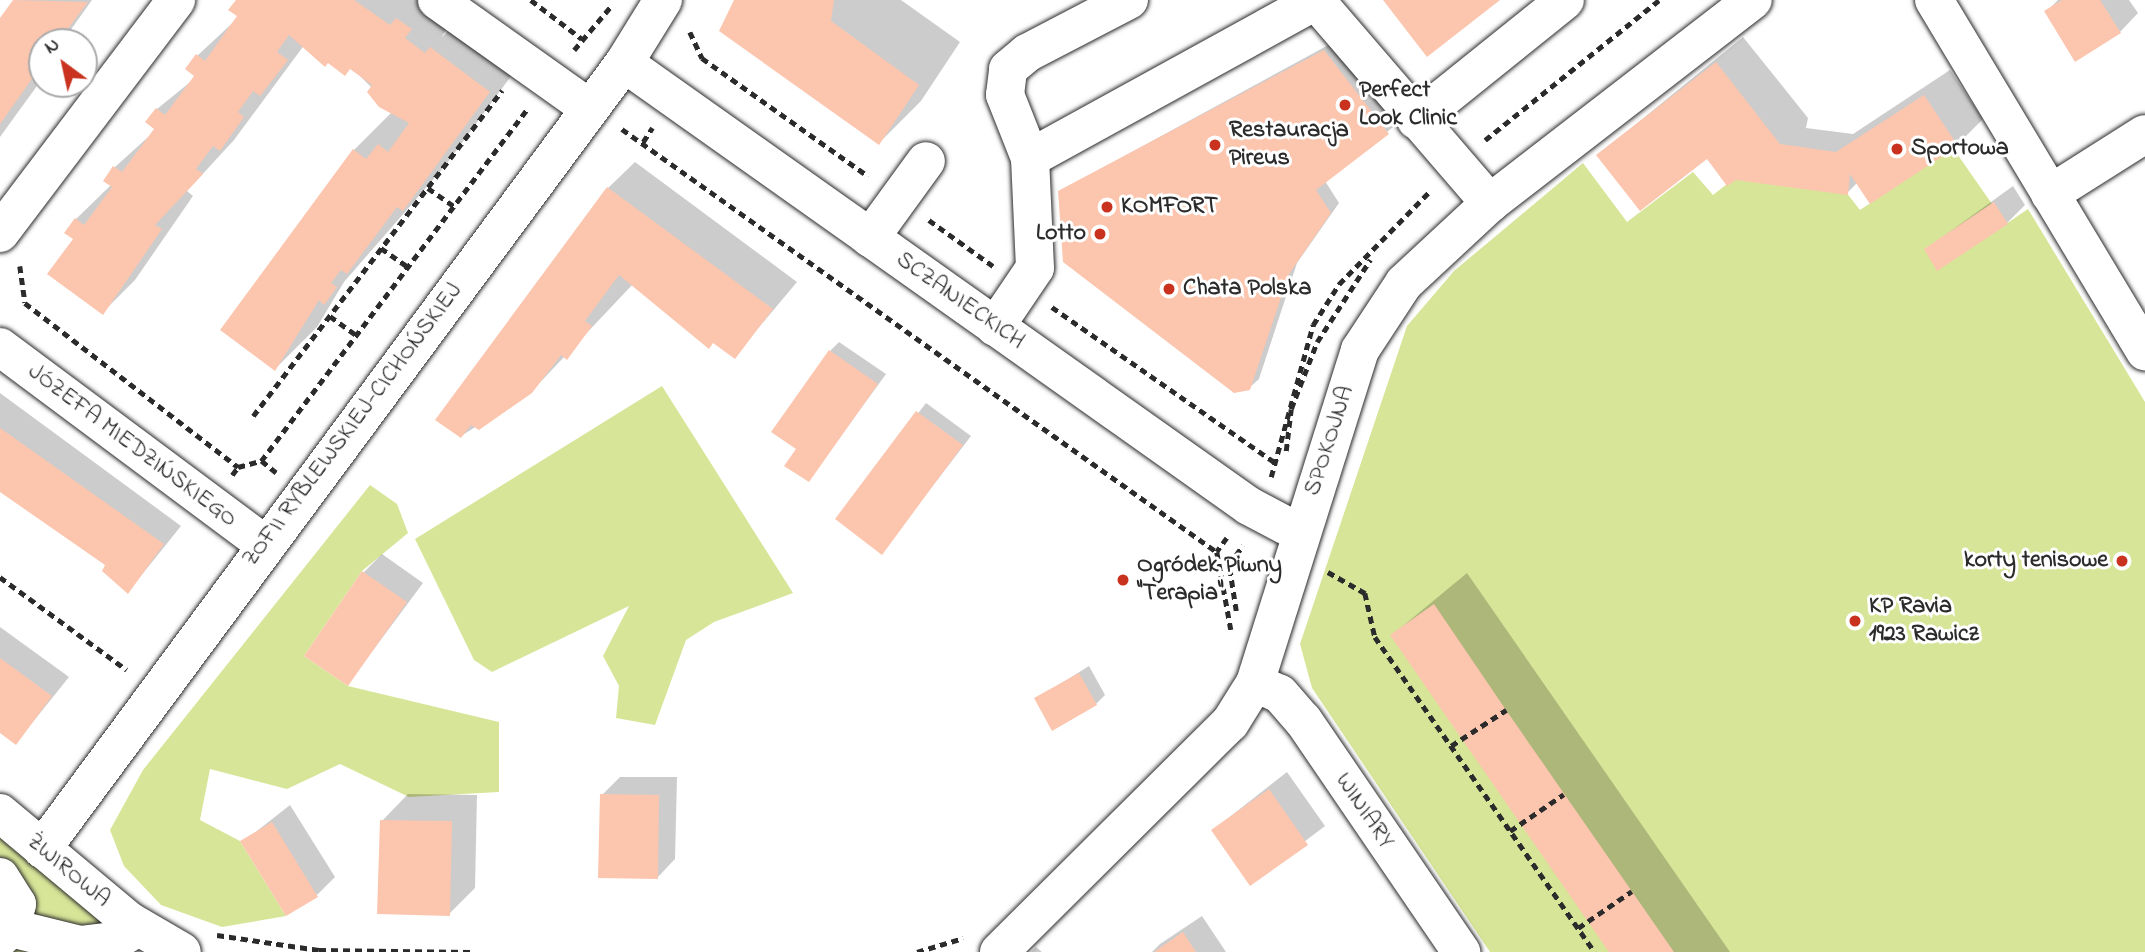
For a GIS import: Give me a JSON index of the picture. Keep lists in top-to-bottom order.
{
  "streets": {
    "street": [
      "SCZANIECKICH",
      "ZOFII RYBLEWSKIEJ-CICHOŃSKIEJ",
      "SPOKOJNA",
      "JÓZEFA MIEDZIŃSKIEGO",
      "WINIARY",
      "ŻWIROWA"
    ]
  },
  "crossings": [
    ["SCZANIECKICH", "ZOFII RYBLEWSKIEJ-CICHOŃSKIEJ"],
    ["SCZANIECKICH", "SPOKOJNA"],
    ["ZOFII RYBLEWSKIEJ-CICHOŃSKIEJ", "JÓZEFA MIEDZIŃSKIEGO"],
    ["ZOFII RYBLEWSKIEJ-CICHOŃSKIEJ", "ŻWIROWA"],
    ["SPOKOJNA", "WINIARY"]
  ],
  "places": [
    "Perfect Look Clinic",
    "Restauracja Pireus",
    "Sportowa",
    "KOMFORT",
    "Lotto",
    "Chata Polska",
    "korty tenisowe",
    "Ogródek Piwny \"Terapia\"",
    "KP Ravia 1923 Rawicz"
  ],
  "north": "top left"
}
